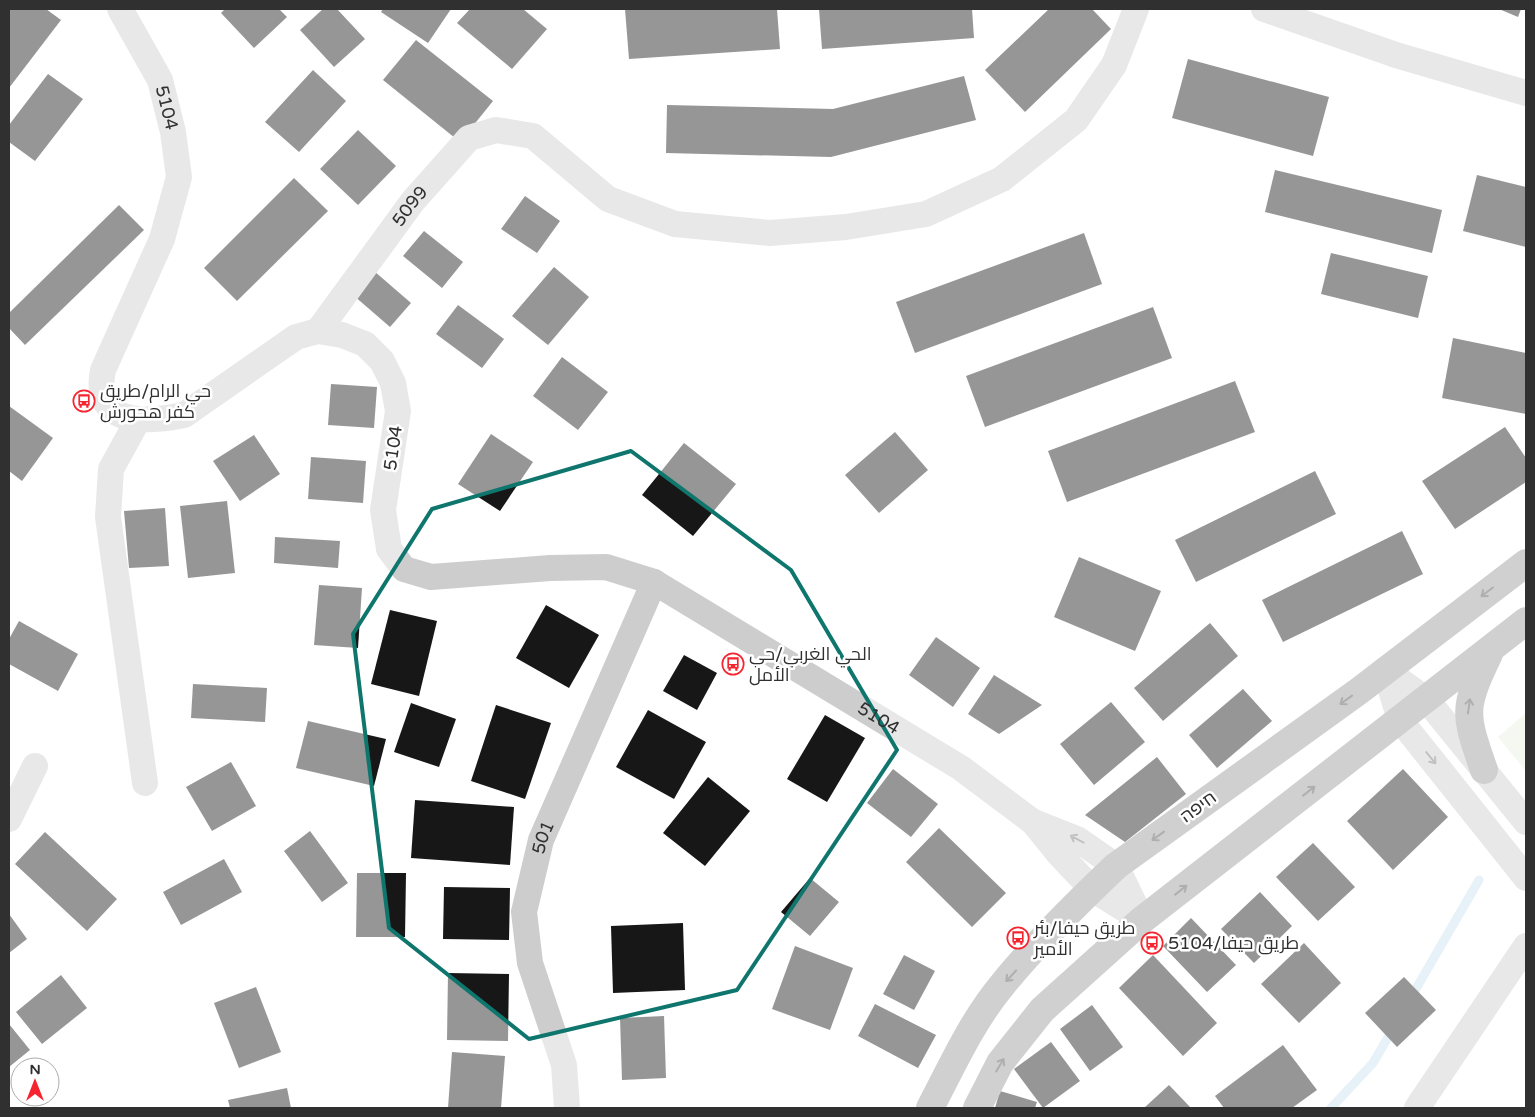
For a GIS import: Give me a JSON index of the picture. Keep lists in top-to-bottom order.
{
  "streets": {
    "highway": ["חיפה"],
    "street": ["5104", "5099", "501"]
  },
  "crossings": [
    ["5104", "5099"],
    ["5104", "חיפה"],
    ["5104", "501"]
  ],
  "places": {
    "bus stop": [
      "حي الرام/طريق كفر هحورش",
      "الحي الغربي/حي الأمل",
      "طريق حيفا/بئر الأمير",
      "طريق حيفا/5104"
    ]
  },
  "north": "top"
}
